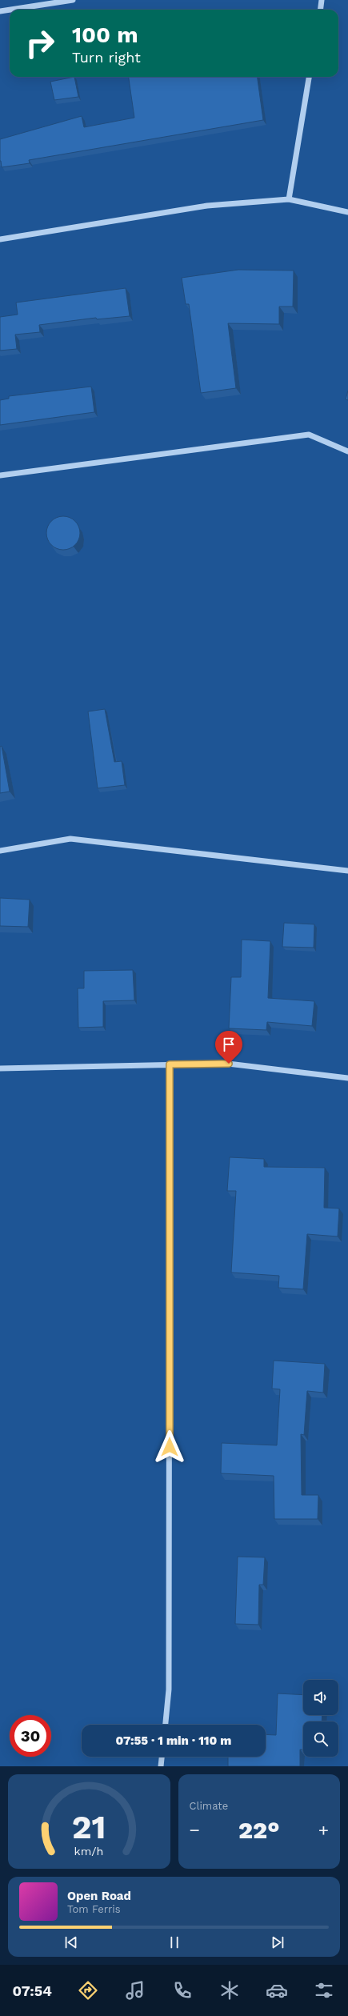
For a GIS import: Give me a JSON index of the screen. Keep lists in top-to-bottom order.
{
  "page": {
    "turn": ["100 m", "Turn right"],
    "limit": "30",
    "trip": "07:55 · 1 min · 110 m",
    "tile": "Climate",
    "heat": ["−", "22°", "+"],
    "song": ["Open Road", "Tom Ferris"],
    "tabs": "07:54",
    "gauge": ["21", "km/h"]
  }
}
